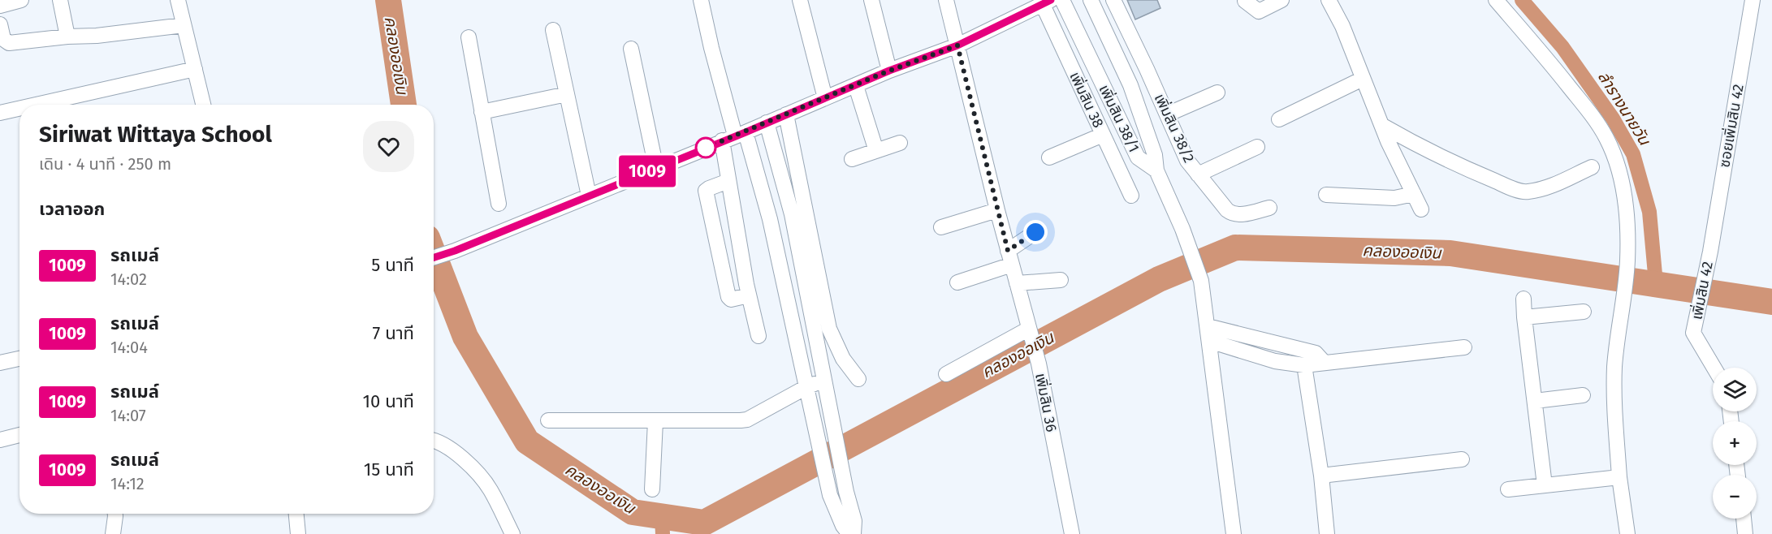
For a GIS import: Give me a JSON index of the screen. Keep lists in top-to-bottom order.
{
  "streets": {
    "street": [
      "เพิ่มสิน 38",
      "เพิ่มสิน 38/1",
      "ซอยเพิ่มสิน 42",
      "เพิ่มสิน 38/2",
      "เพิ่มสิน 42",
      "เพิ่มสิน 36"
    ]
  },
  "crossings": [
    ["ซอยเพิ่มสิน 42", "เพิ่มสิน 42"]
  ],
  "water": ["คลองออเงิน", "ลำรางนายวัน"],
  "lines": ["bus line 1009"],
  "page": {
    "on_map": "1009",
    "heading": [
      ["Siriwat Wittaya School", "เดิน · 4 นาที · 250 m"],
      "เวลาออก"
    ],
    "list": [
      {
        "mark": "1009",
        "name": "รถเมล์",
        "note": "14:02",
        "value": "5 นาที"
      },
      {
        "mark": "1009",
        "name": "รถเมล์",
        "note": "14:04",
        "value": "7 นาที"
      },
      {
        "mark": "1009",
        "name": "รถเมล์",
        "note": "14:07",
        "value": "10 นาที"
      },
      {
        "mark": "1009",
        "name": "รถเมล์",
        "note": "14:12",
        "value": "15 นาที"
      }
    ],
    "map_buttons": ["+", "−"]
  }
}
